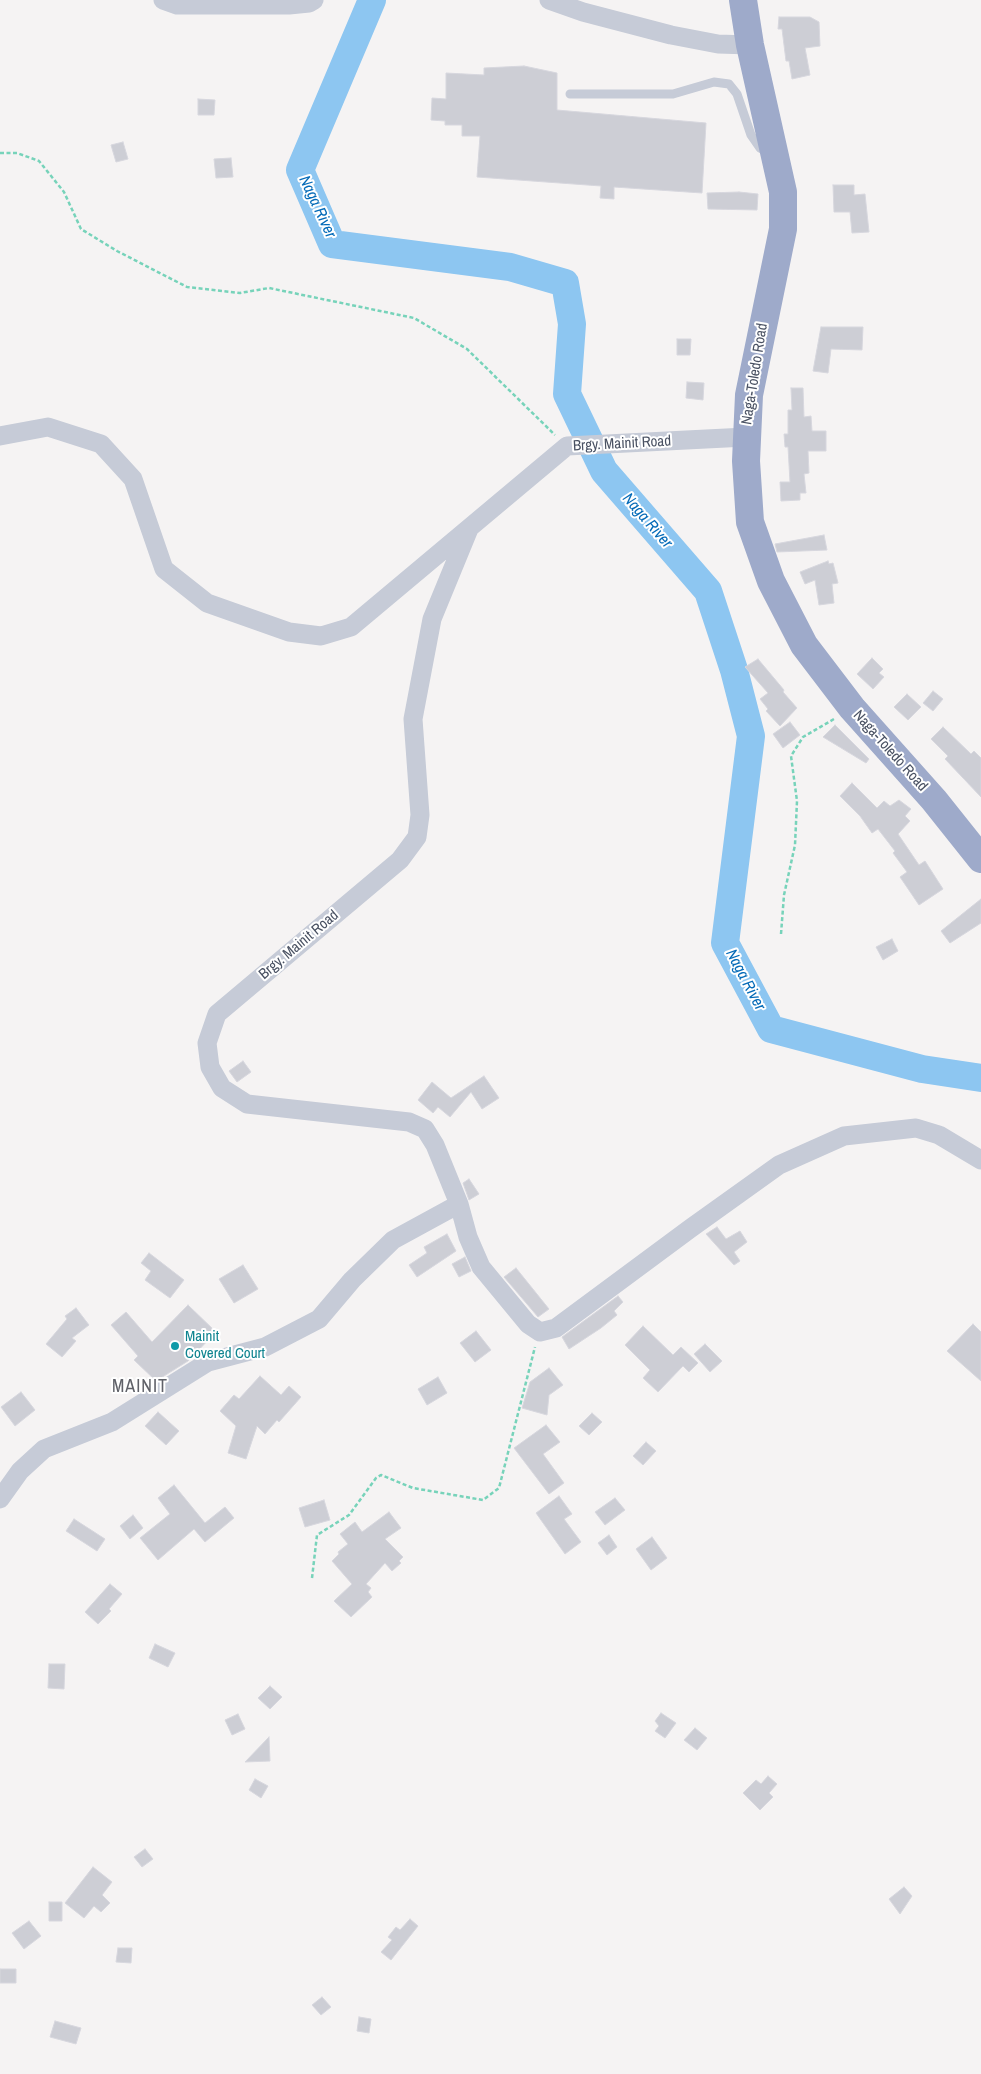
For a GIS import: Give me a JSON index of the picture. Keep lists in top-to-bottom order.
{
  "streets": {
    "highway": ["Naga-Toledo Road"],
    "street": ["Brgy. Mainit Road"]
  },
  "crossings": [
    ["Naga-Toledo Road", "Brgy. Mainit Road"]
  ],
  "districts": ["MAINIT"],
  "water": ["Naga River"],
  "places": ["Mainit Covered Court"]
}
